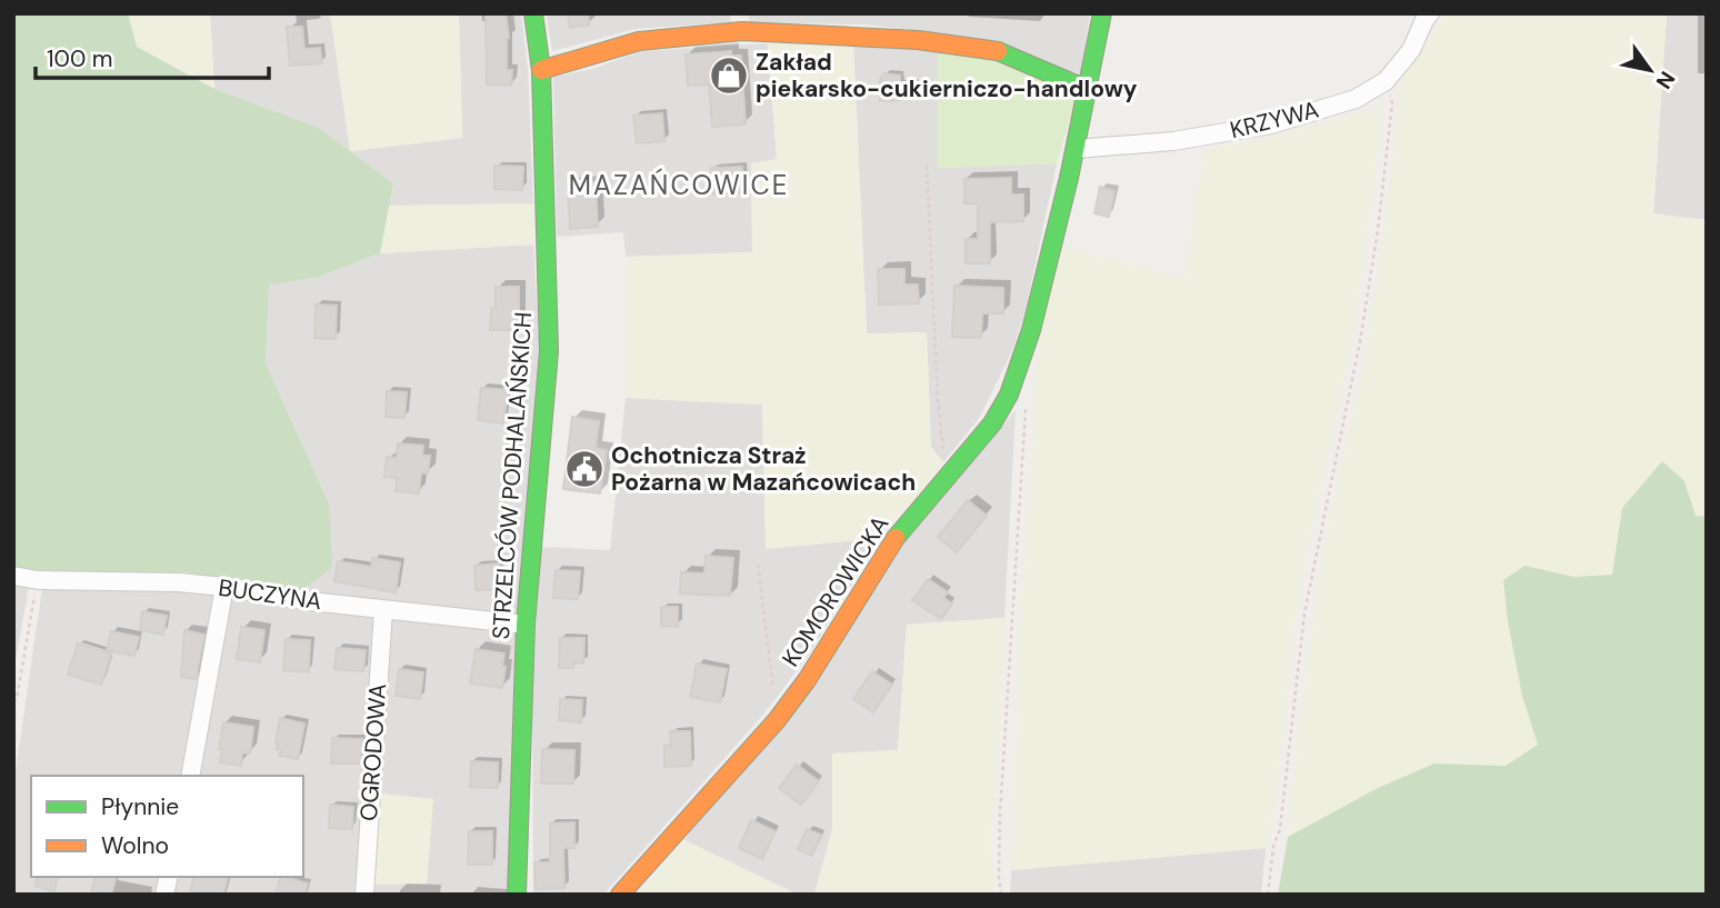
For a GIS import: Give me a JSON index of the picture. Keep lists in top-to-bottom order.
{
  "streets": {
    "street": [
      "KRZYWA",
      "STRZELCÓW PODHALAŃSKICH",
      "KOMOROWICKA",
      "BUCZYNA",
      "OGRODOWA"
    ]
  },
  "crossings": [
    ["KRZYWA", "KOMOROWICKA"],
    ["STRZELCÓW PODHALAŃSKICH", "BUCZYNA"],
    ["BUCZYNA", "OGRODOWA"]
  ],
  "districts": ["MAZAŃCOWICE"],
  "places": {
    "shop": ["Zakład piekarsko-cukierniczo-handlowy"],
    "public building": ["Ochotnicza Straż Pożarna w Mazańcowicach"]
  },
  "legend": ["Płynnie", "Wolno"],
  "scale_bar": "100 m",
  "north": "bottom right"
}
